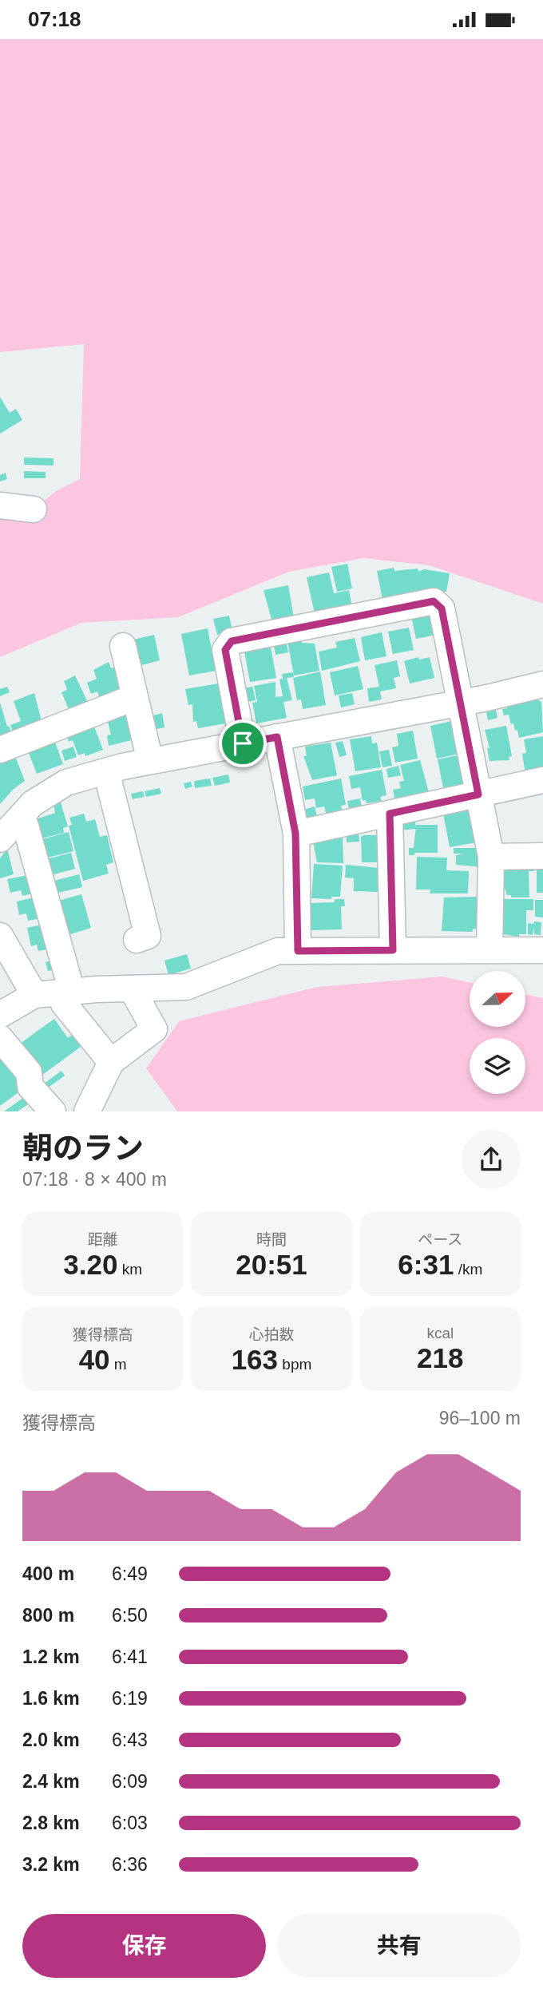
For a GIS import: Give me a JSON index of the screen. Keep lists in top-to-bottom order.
{
  "north": "right",
  "page": {
    "status": "07:18",
    "heading": ["朝のラン", "07:18 · 8 × 400 m"],
    "stats": [
      ["距離", "3.20 km"],
      ["時間", "20:51"],
      ["ペース", "6:31 /km"],
      ["獲得標高", "40 m"],
      ["心拍数", "163 bpm"],
      ["kcal", "218"]
    ],
    "chart": ["獲得標高", "96–100 m"],
    "list": [
      {
        "name": "400 m",
        "note": "6:49"
      },
      {
        "name": "800 m",
        "note": "6:50"
      },
      {
        "name": "1.2 km",
        "note": "6:41"
      },
      {
        "name": "1.6 km",
        "note": "6:19"
      },
      {
        "name": "2.0 km",
        "note": "6:43"
      },
      {
        "name": "2.4 km",
        "note": "6:09"
      },
      {
        "name": "2.8 km",
        "note": "6:03"
      },
      {
        "name": "3.2 km",
        "note": "6:36"
      }
    ],
    "buttons": ["保存", "共有"]
  }
}
